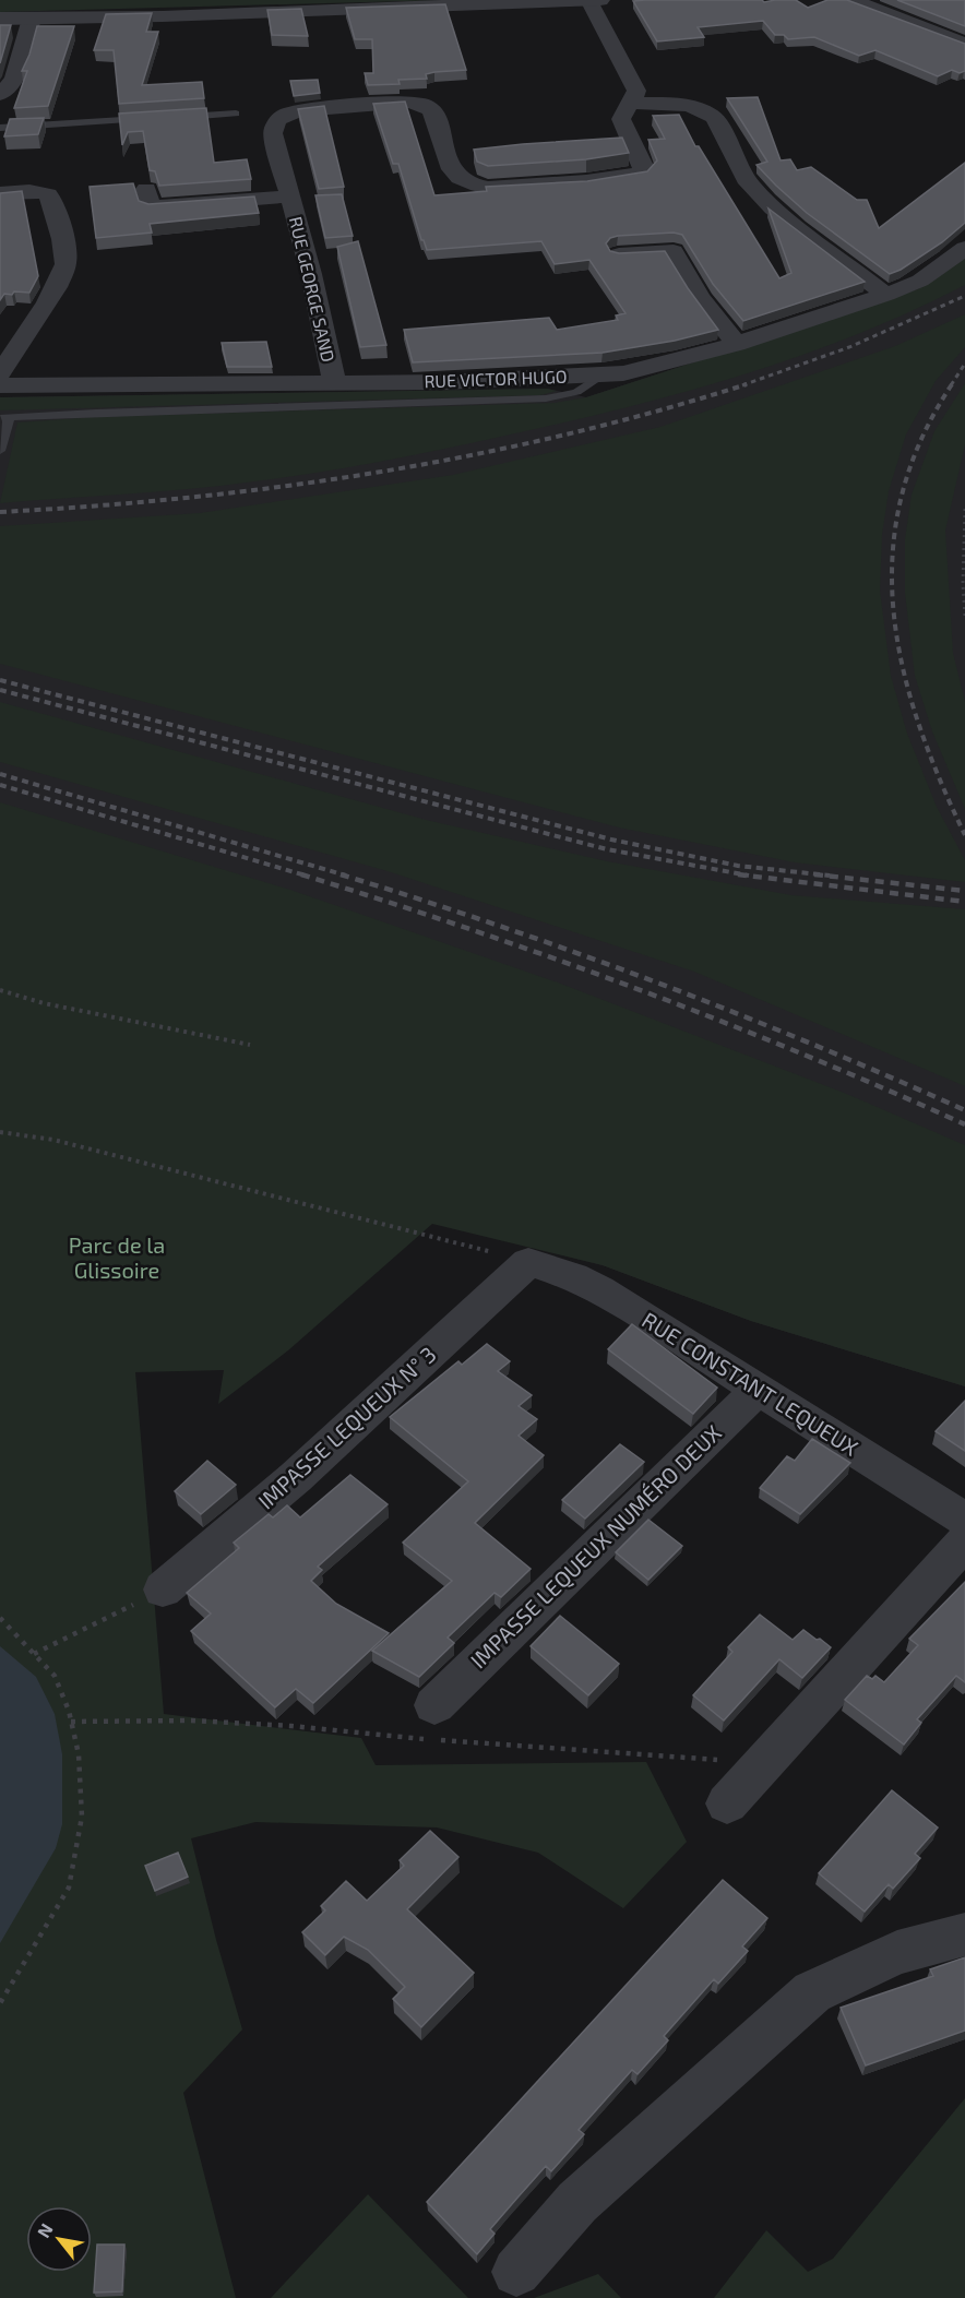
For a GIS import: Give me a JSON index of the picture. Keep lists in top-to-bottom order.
{
  "streets": {
    "street": [
      "RUE GEORGE SAND",
      "RUE VICTOR HUGO",
      "RUE CONSTANT LEQUEUX",
      "IMPASSE LEQUEUX N° 3",
      "IMPASSE LEQUEUX NUMÉRO DEUX"
    ]
  },
  "crossings": [
    ["RUE GEORGE SAND", "RUE VICTOR HUGO"],
    ["RUE CONSTANT LEQUEUX", "IMPASSE LEQUEUX N° 3"],
    ["RUE CONSTANT LEQUEUX", "IMPASSE LEQUEUX NUMÉRO DEUX"]
  ],
  "parks": ["Parc de la Glissoire"],
  "north": "top left"
}
